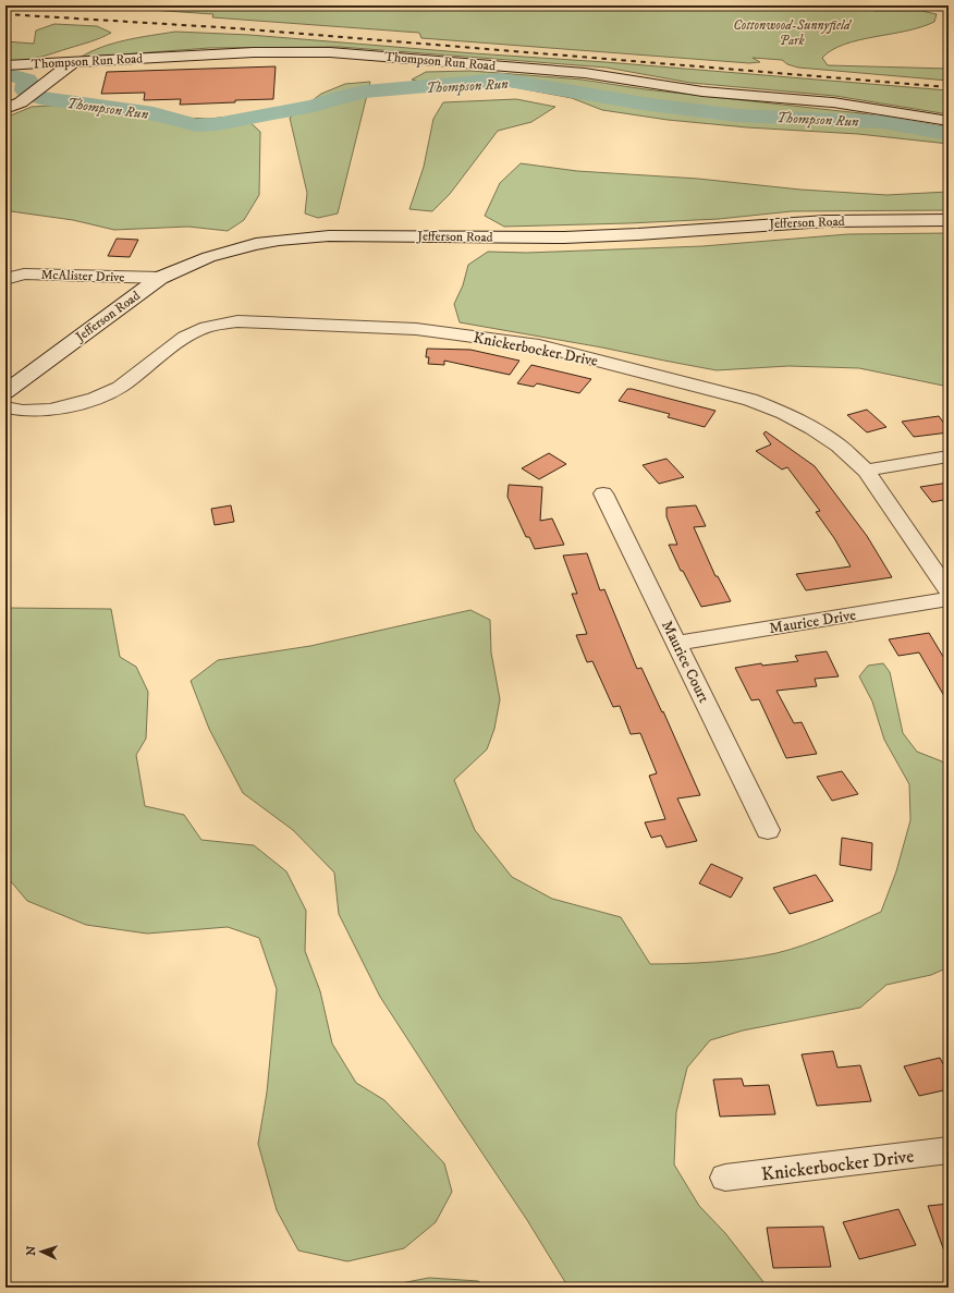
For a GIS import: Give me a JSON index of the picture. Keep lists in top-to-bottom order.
{
  "streets": {
    "street": [
      "Thompson Run Road",
      "Jefferson Road",
      "McAlister Drive",
      "Knickerbocker Drive",
      "Maurice Drive",
      "Maurice Court"
    ]
  },
  "crossings": [
    ["Jefferson Road", "McAlister Drive"],
    ["Maurice Drive", "Maurice Court"]
  ],
  "water": ["Thompson Run"],
  "parks": ["Cottonwood-Sunnyfield Park"],
  "north": "left"
}
